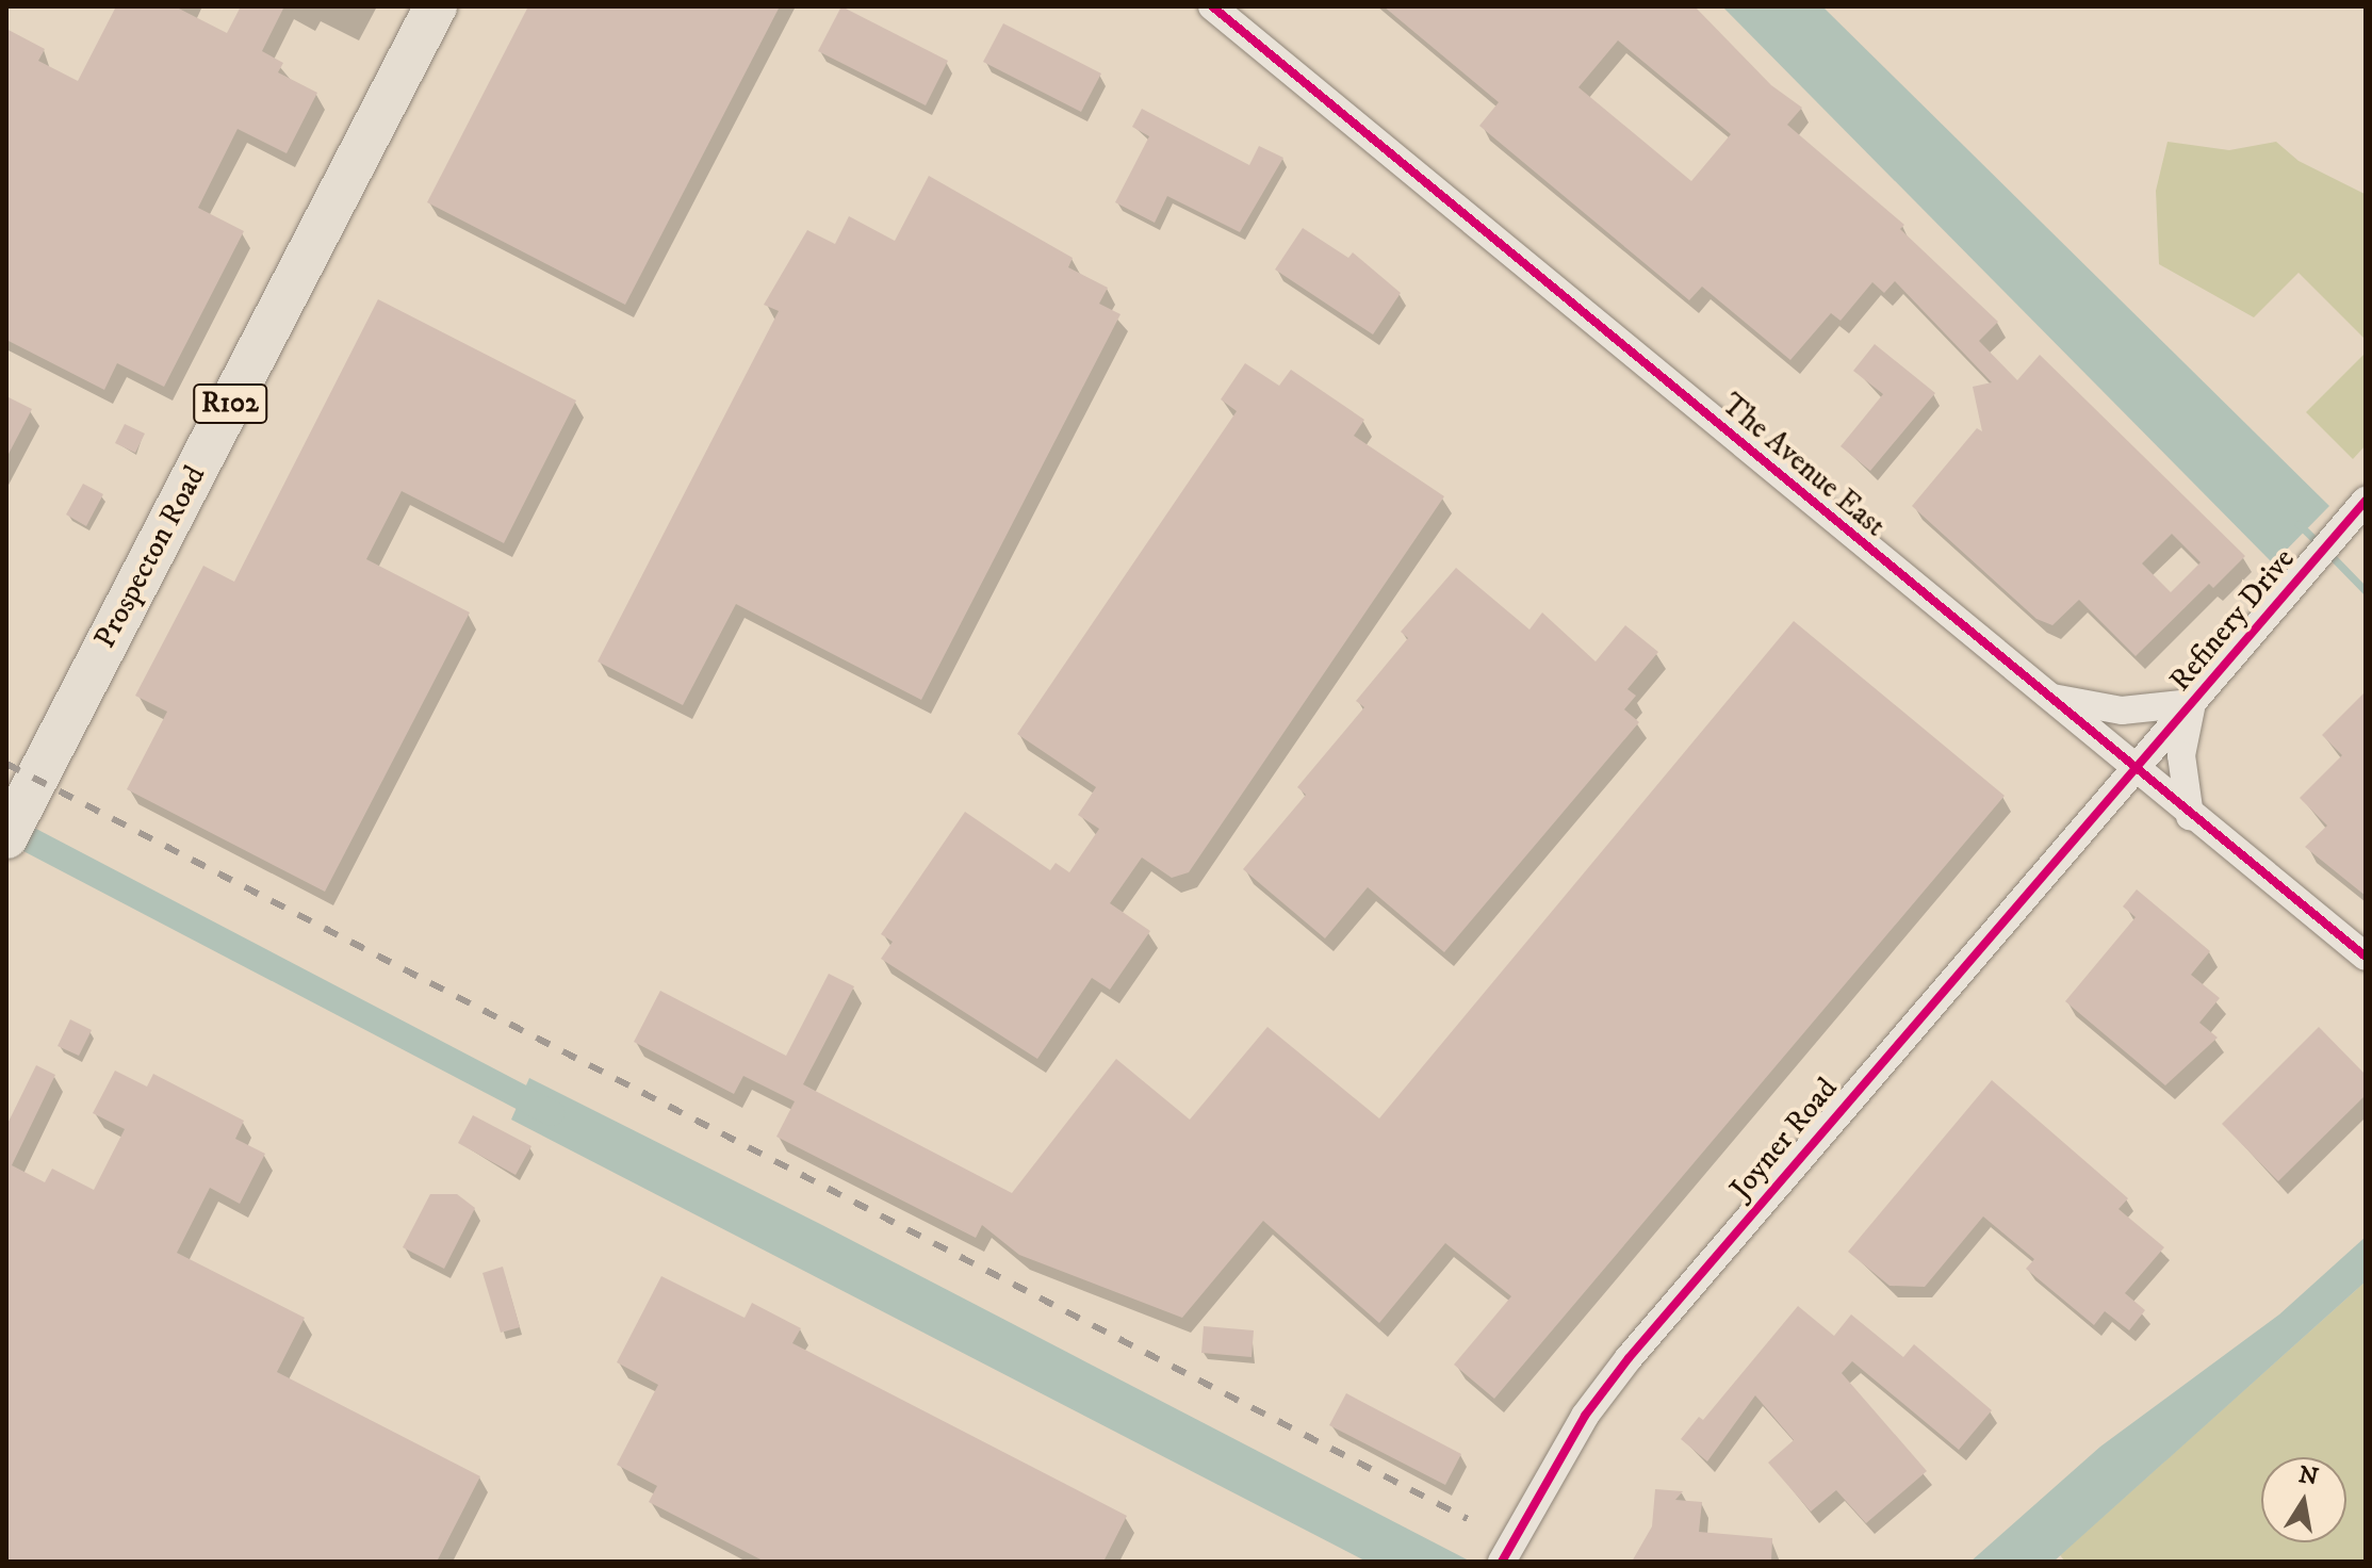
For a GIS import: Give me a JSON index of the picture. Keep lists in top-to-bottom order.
{
  "streets": {
    "main road": ["R102", "Prospecton Road"],
    "street": ["The Avenue East", "Refinery Drive", "Joyner Road"]
  },
  "crossings": [
    ["The Avenue East", "Refinery Drive"],
    ["The Avenue East", "Joyner Road"],
    ["Refinery Drive", "Joyner Road"]
  ],
  "north": "top"
}
